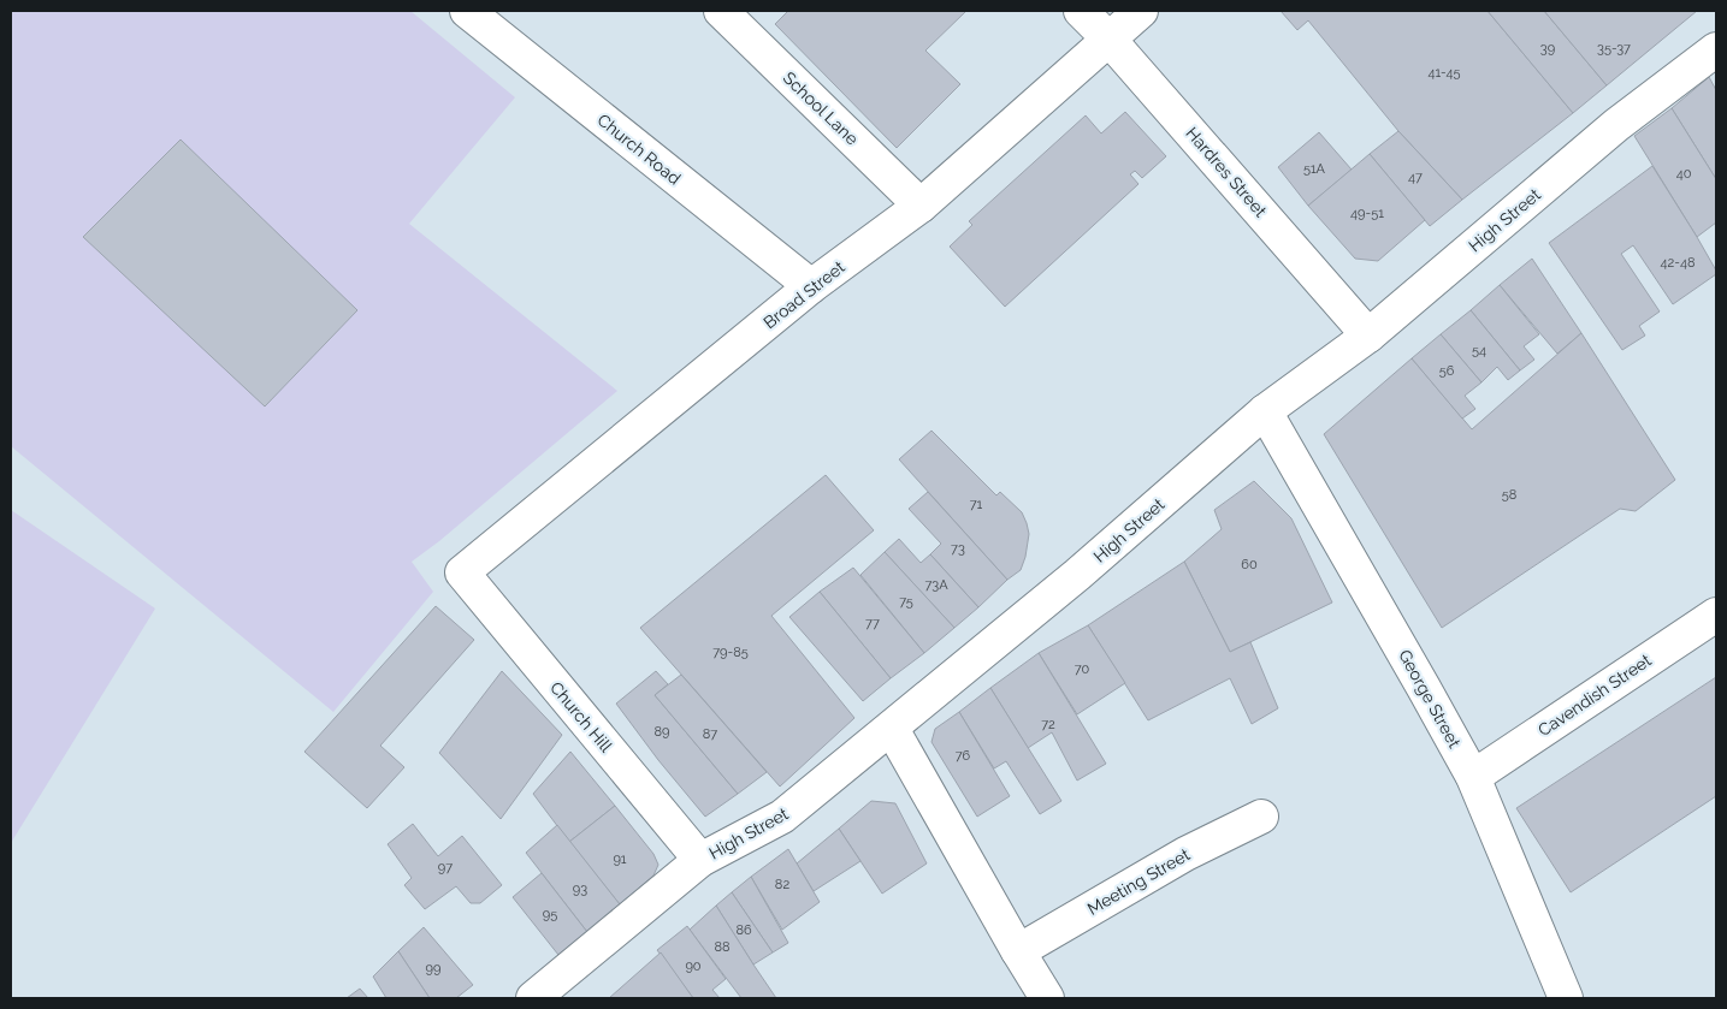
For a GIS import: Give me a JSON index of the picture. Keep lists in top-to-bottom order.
{
  "streets": {
    "street": [
      "School Lane",
      "Church Road",
      "Hardres Street",
      "High Street",
      "Broad Street",
      "Cavendish Street",
      "George Street",
      "Church Hill",
      "Meeting Street"
    ]
  },
  "crossings": [
    ["School Lane", "Broad Street"],
    ["Church Road", "Broad Street"],
    ["Hardres Street", "High Street"],
    ["Hardres Street", "Broad Street"],
    ["High Street", "George Street"],
    ["High Street", "Church Hill"],
    ["Broad Street", "Church Hill"],
    ["Cavendish Street", "George Street"]
  ],
  "house_numbers": [
    "39",
    "35-37",
    "41-45",
    "51A",
    "40",
    "47",
    "49-51",
    "42-48",
    "54",
    "56",
    "58",
    "71",
    "73",
    "60",
    "73A",
    "75",
    "77",
    "79-85",
    "70",
    "72",
    "89",
    "87",
    "76",
    "91",
    "97",
    "82",
    "93",
    "95",
    "86",
    "88",
    "90",
    "99"
  ]
}
